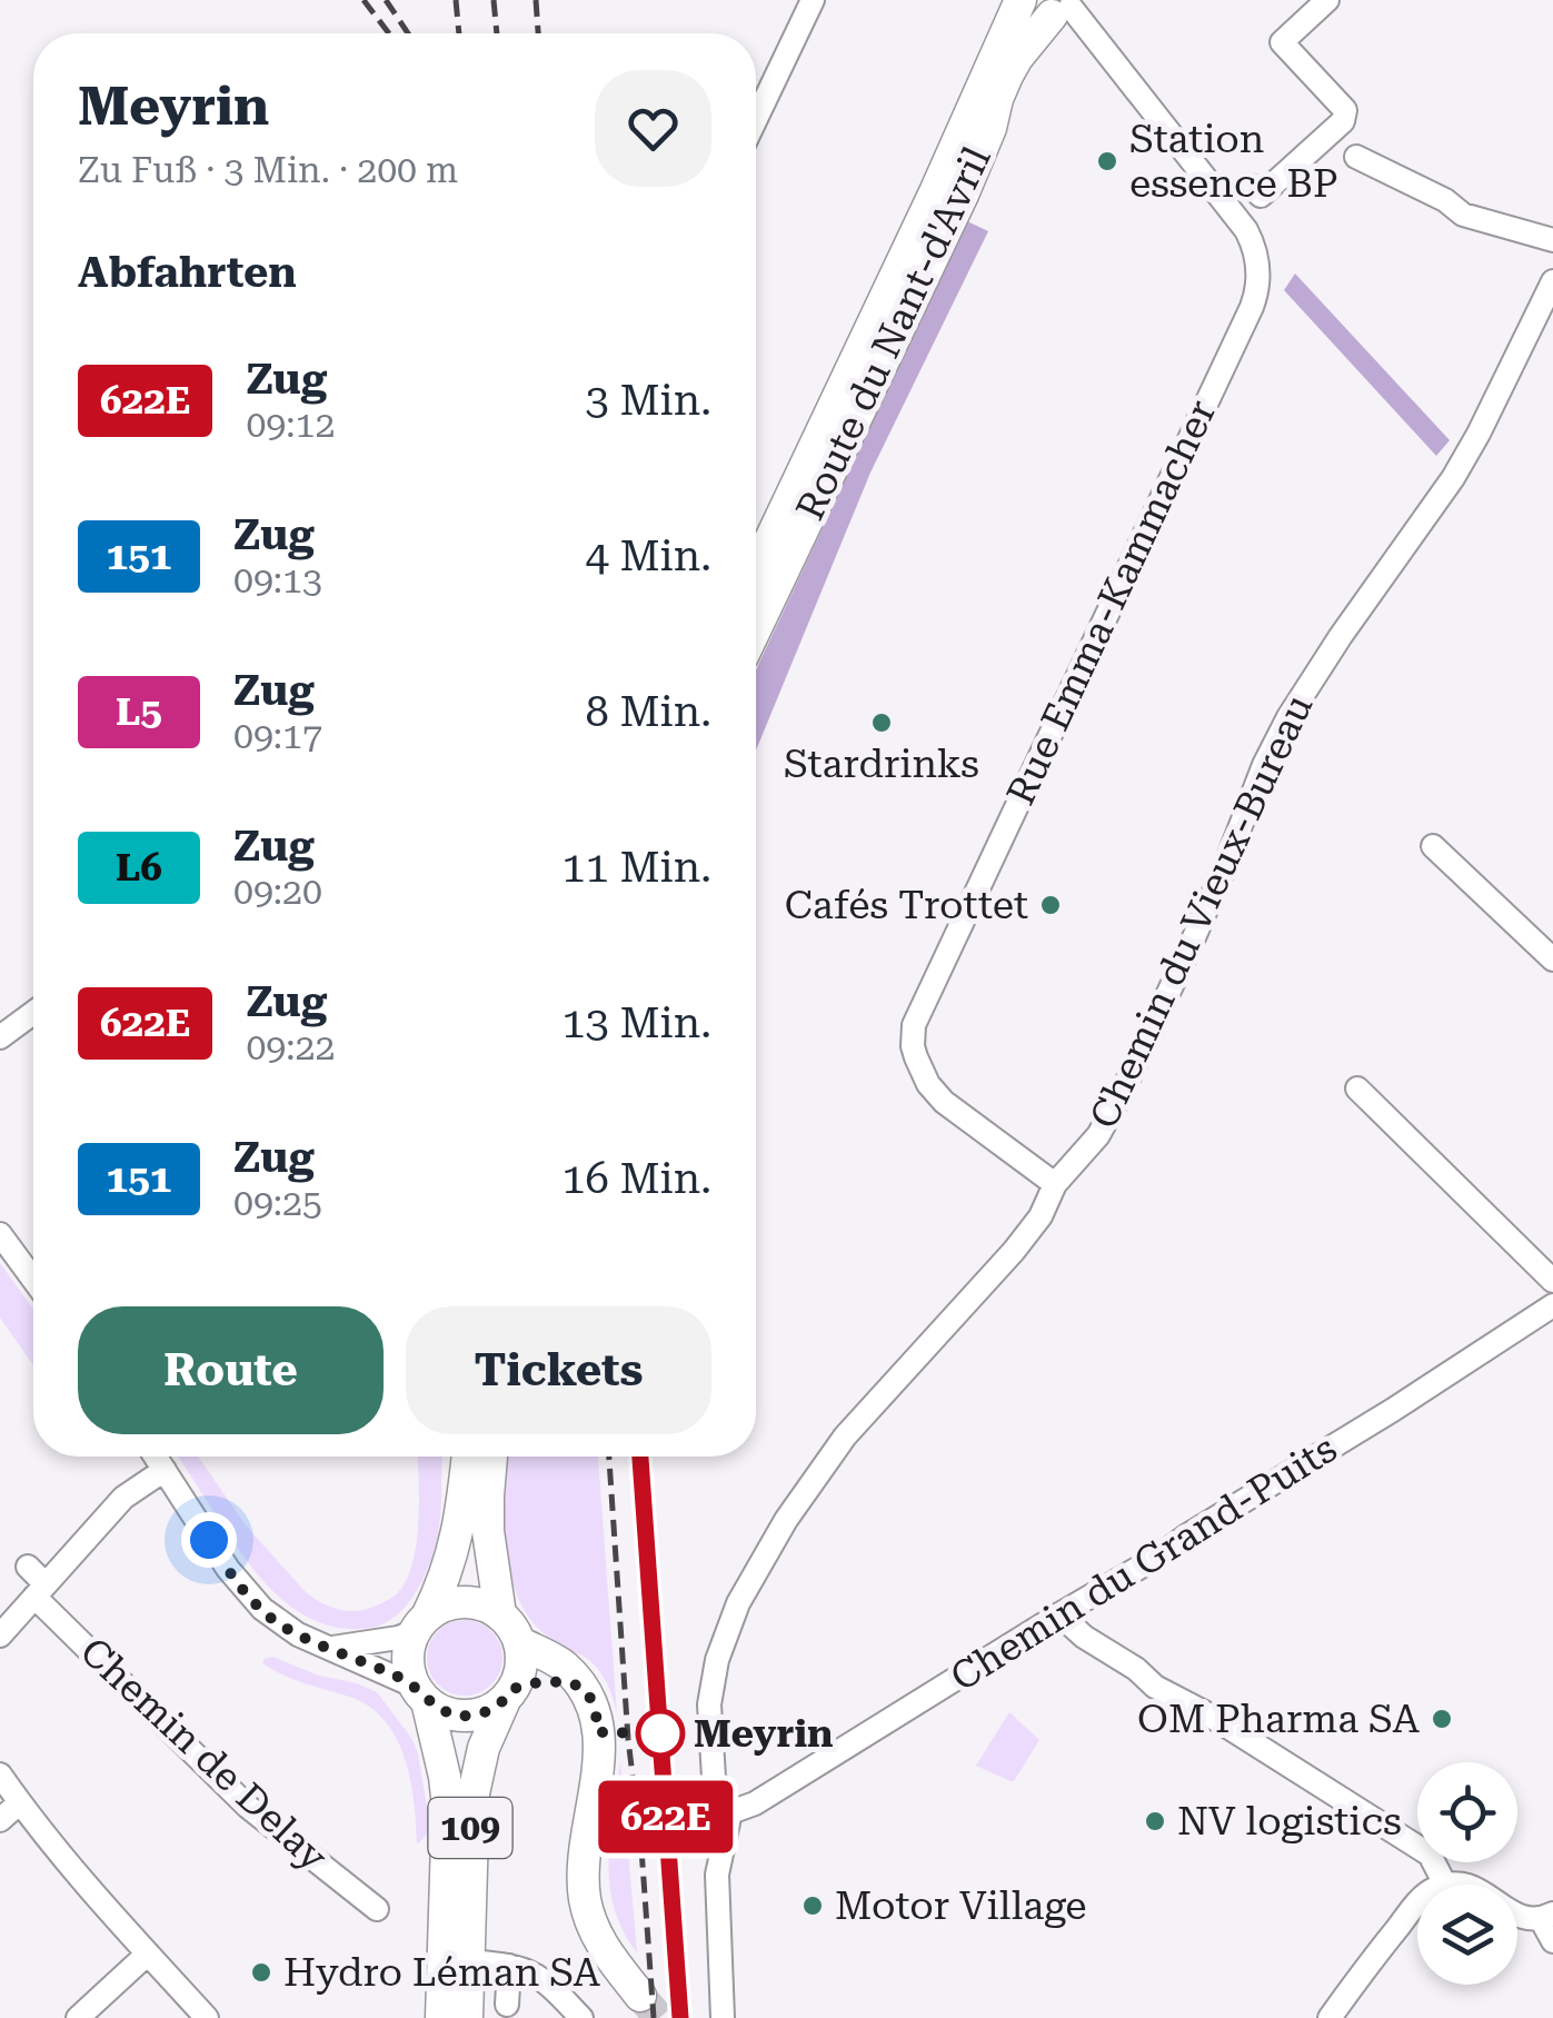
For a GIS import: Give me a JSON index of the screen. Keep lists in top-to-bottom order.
{
  "streets": {
    "main road": ["Route du Nant-d'Avril", "109"],
    "street": [
      "Rue Emma-Kammacher",
      "Chemin du Vieux-Bureau",
      "Chemin du Grand-Puits",
      "Chemin de Delay"
    ]
  },
  "crossings": [
    ["Route du Nant-d'Avril", "Rue Emma-Kammacher"],
    ["Rue Emma-Kammacher", "Chemin du Vieux-Bureau"],
    ["Chemin du Vieux-Bureau", "Chemin du Grand-Puits"]
  ],
  "places": [
    "Station essence BP",
    "Stardrinks",
    "Cafés Trottet",
    "OM Pharma SA",
    "Meyrin",
    "NV logistics",
    "Motor Village",
    "Hydro Léman SA"
  ],
  "page": {
    "on_map": "622E",
    "heading": [
      ["Meyrin", "Zu Fuß · 3 Min. · 200 m"],
      "Abfahrten"
    ],
    "list": [
      {
        "mark": "622E",
        "name": "Zug",
        "note": "09:12",
        "value": "3 Min."
      },
      {
        "mark": "151",
        "name": "Zug",
        "note": "09:13",
        "value": "4 Min."
      },
      {
        "mark": "L5",
        "name": "Zug",
        "note": "09:17",
        "value": "8 Min."
      },
      {
        "mark": "L6",
        "name": "Zug",
        "note": "09:20",
        "value": "11 Min."
      },
      {
        "mark": "622E",
        "name": "Zug",
        "note": "09:22",
        "value": "13 Min."
      },
      {
        "mark": "151",
        "name": "Zug",
        "note": "09:25",
        "value": "16 Min."
      }
    ],
    "buttons": ["Route", "Tickets"]
  }
}
